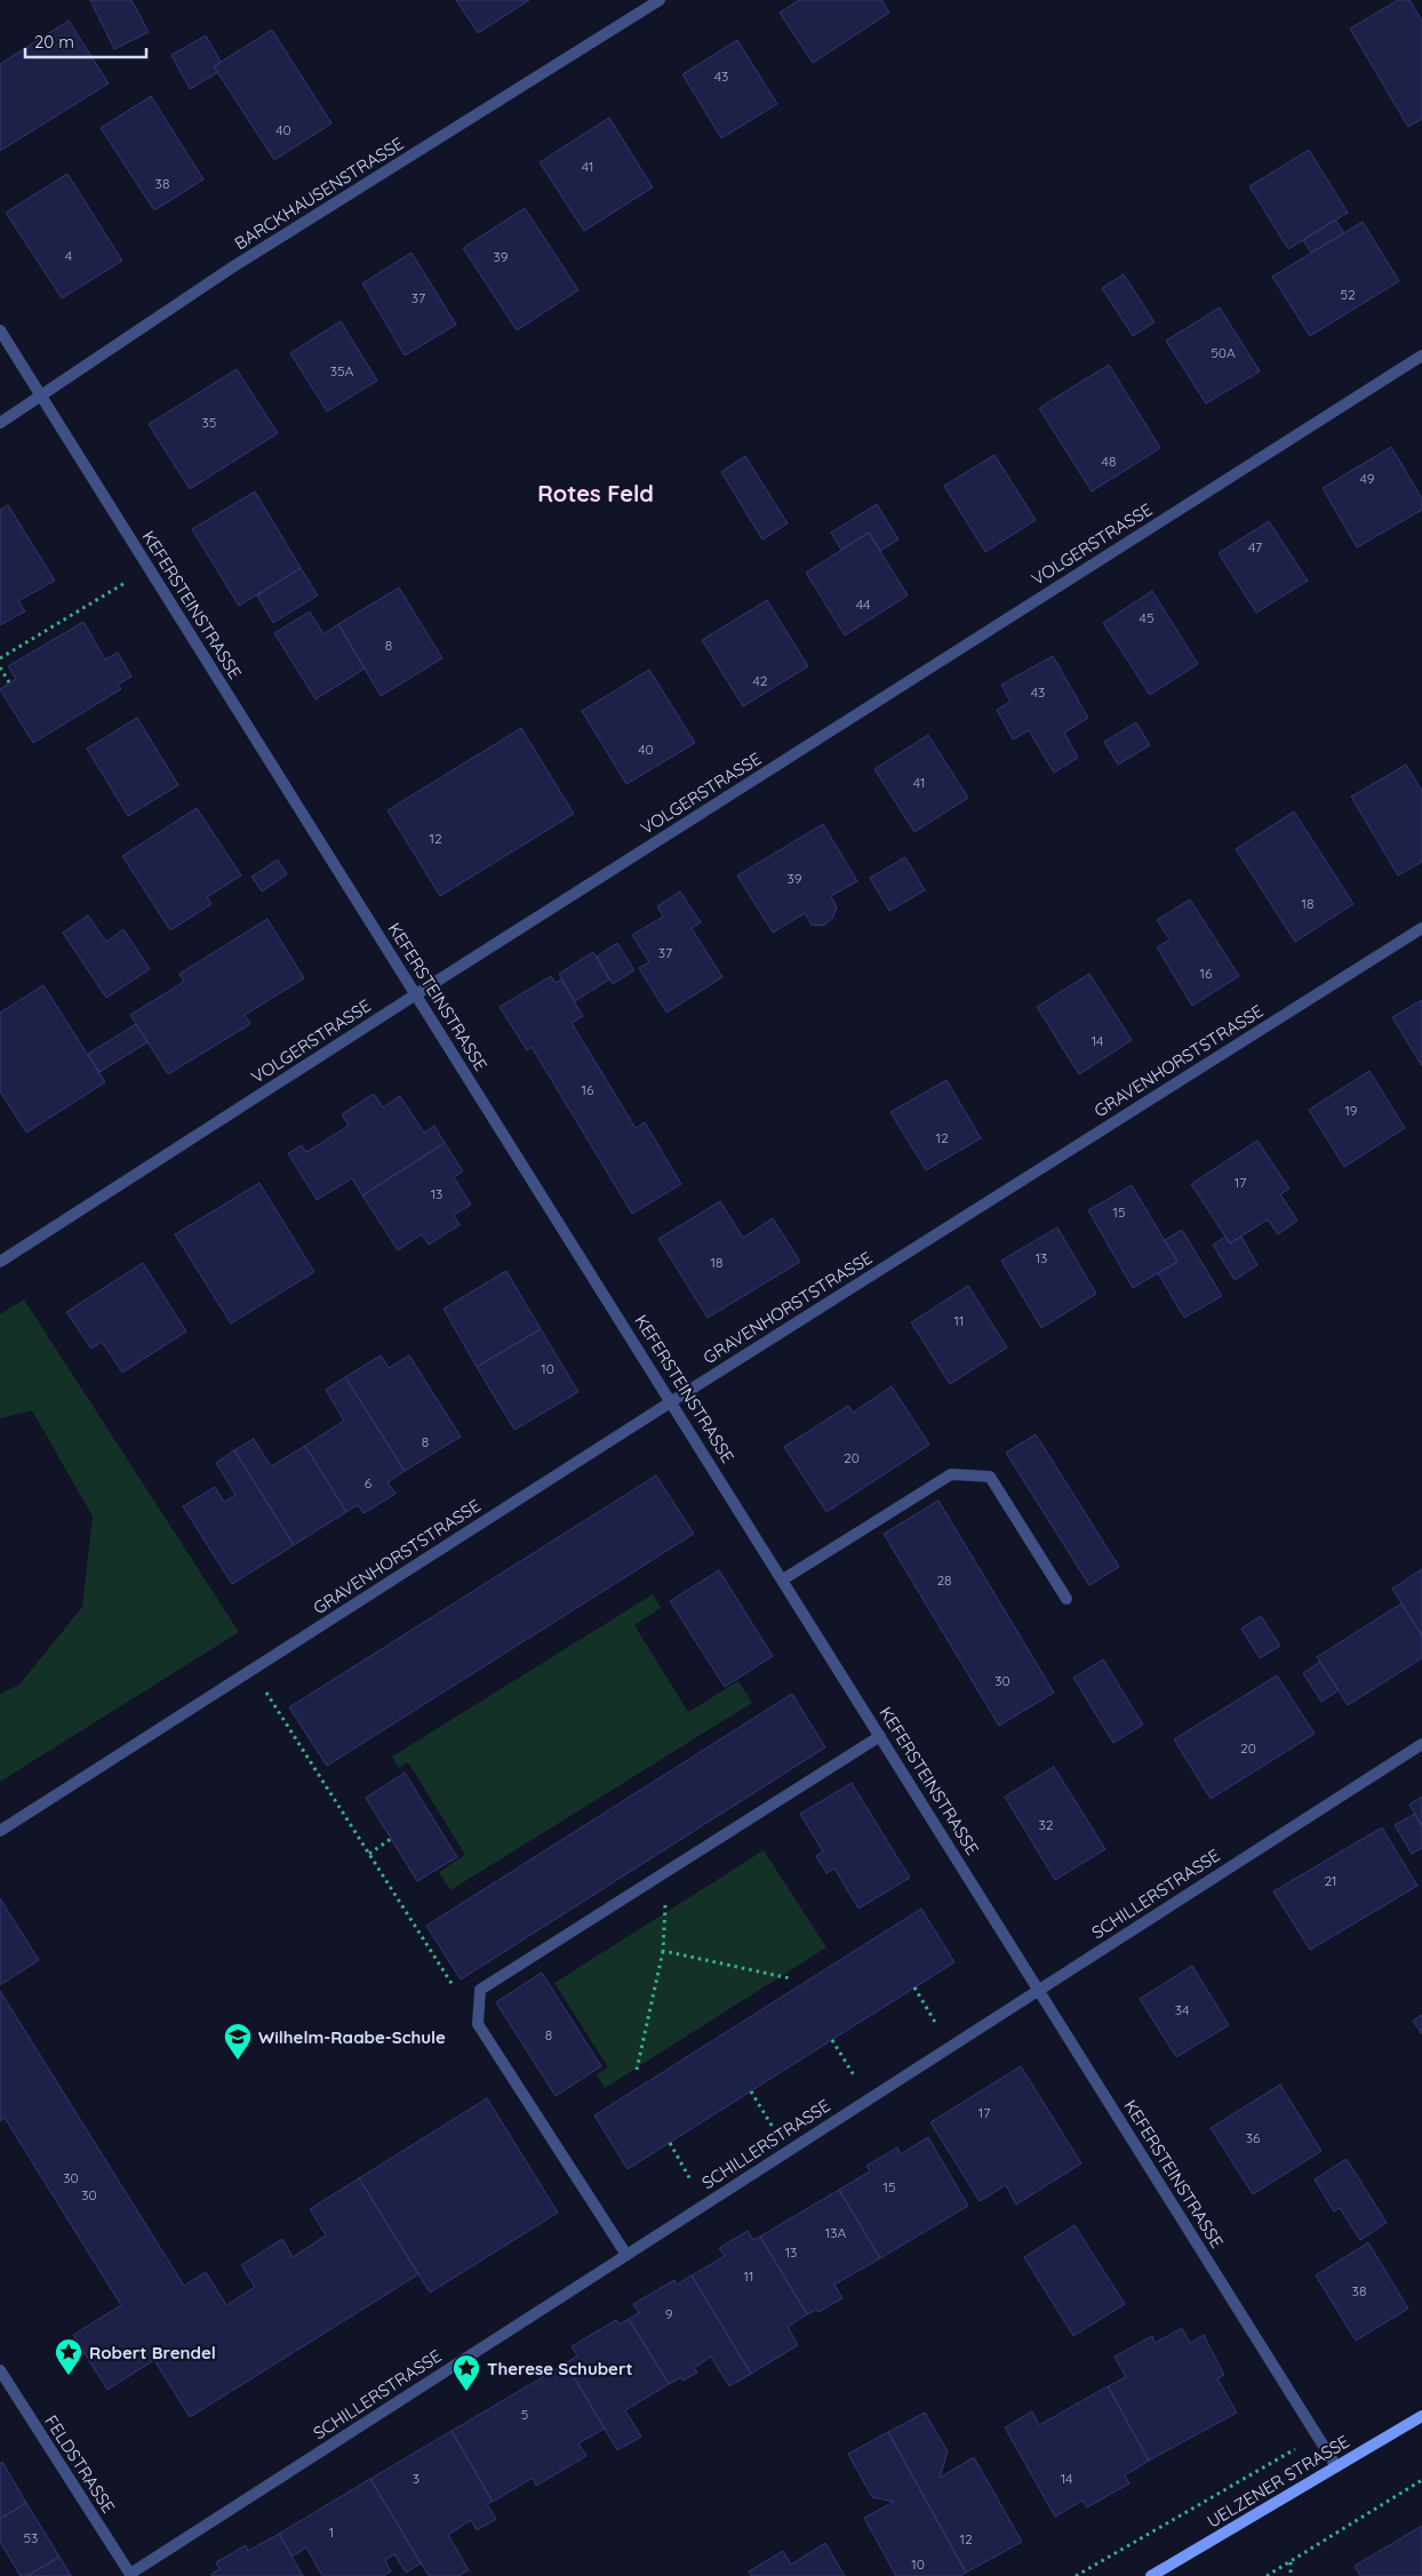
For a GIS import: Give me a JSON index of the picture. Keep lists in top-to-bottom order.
{
  "streets": {
    "street": [
      "BARCKHAUSENSTRASSE",
      "VOLGERSTRASSE",
      "KEFERSTEINSTRASSE",
      "GRAVENHORSTSTRASSE",
      "SCHILLERSTRASSE",
      "FELDSTRASSE",
      "UELZENER STRASSE"
    ]
  },
  "crossings": [
    ["BARCKHAUSENSTRASSE", "KEFERSTEINSTRASSE"],
    ["VOLGERSTRASSE", "KEFERSTEINSTRASSE"],
    ["KEFERSTEINSTRASSE", "GRAVENHORSTSTRASSE"],
    ["KEFERSTEINSTRASSE", "SCHILLERSTRASSE"],
    ["KEFERSTEINSTRASSE", "UELZENER STRASSE"],
    ["SCHILLERSTRASSE", "FELDSTRASSE"]
  ],
  "districts": ["Rotes Feld"],
  "places": {
    "school or university": ["Wilhelm-Raabe-Schule"],
    "place": ["Robert Brendel", "Therese Schubert"]
  },
  "house_numbers": [
    "43",
    "40",
    "41",
    "38",
    "4",
    "39",
    "52",
    "37",
    "50A",
    "35A",
    "35",
    "48",
    "49",
    "47",
    "44",
    "45",
    "8",
    "42",
    "43",
    "40",
    "41",
    "12",
    "39",
    "18",
    "37",
    "16",
    "14",
    "16",
    "19",
    "12",
    "17",
    "13",
    "15",
    "13",
    "18",
    "11",
    "10",
    "8",
    "20",
    "6",
    "28",
    "30",
    "20",
    "32",
    "21",
    "34",
    "8",
    "17",
    "36",
    "30",
    "15",
    "30",
    "13A",
    "13",
    "11",
    "38",
    "9",
    "5",
    "3",
    "14",
    "1",
    "53",
    "12",
    "10"
  ],
  "scale_bar": "20 m"
}
